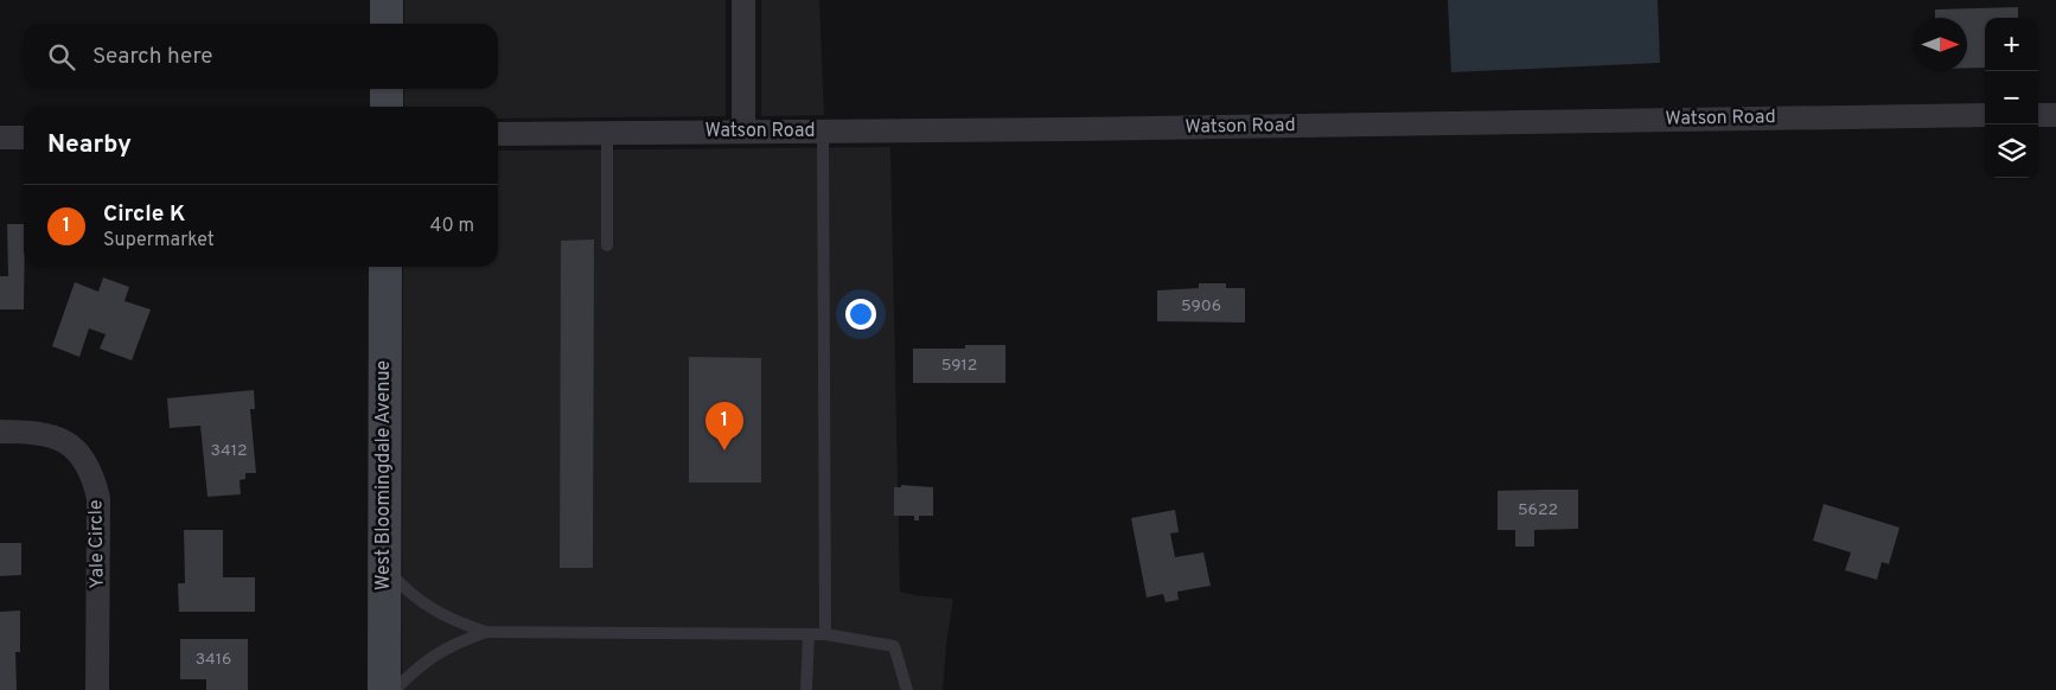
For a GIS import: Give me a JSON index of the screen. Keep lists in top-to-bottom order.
{
  "streets": {
    "main road": ["West Bloomingdale Avenue"],
    "street": ["Watson Road", "Yale Circle"]
  },
  "house_numbers": [
    "5906",
    "5912",
    "3412",
    "5622",
    "3416"
  ],
  "north": "right",
  "page": {
    "map_buttons": ["+", "−"],
    "search": "Search here",
    "heading": "Nearby",
    "list": [
      {
        "mark": "1",
        "name": "Circle K",
        "note": "Supermarket",
        "value": "40 m"
      }
    ],
    "pins": "1"
  }
}
